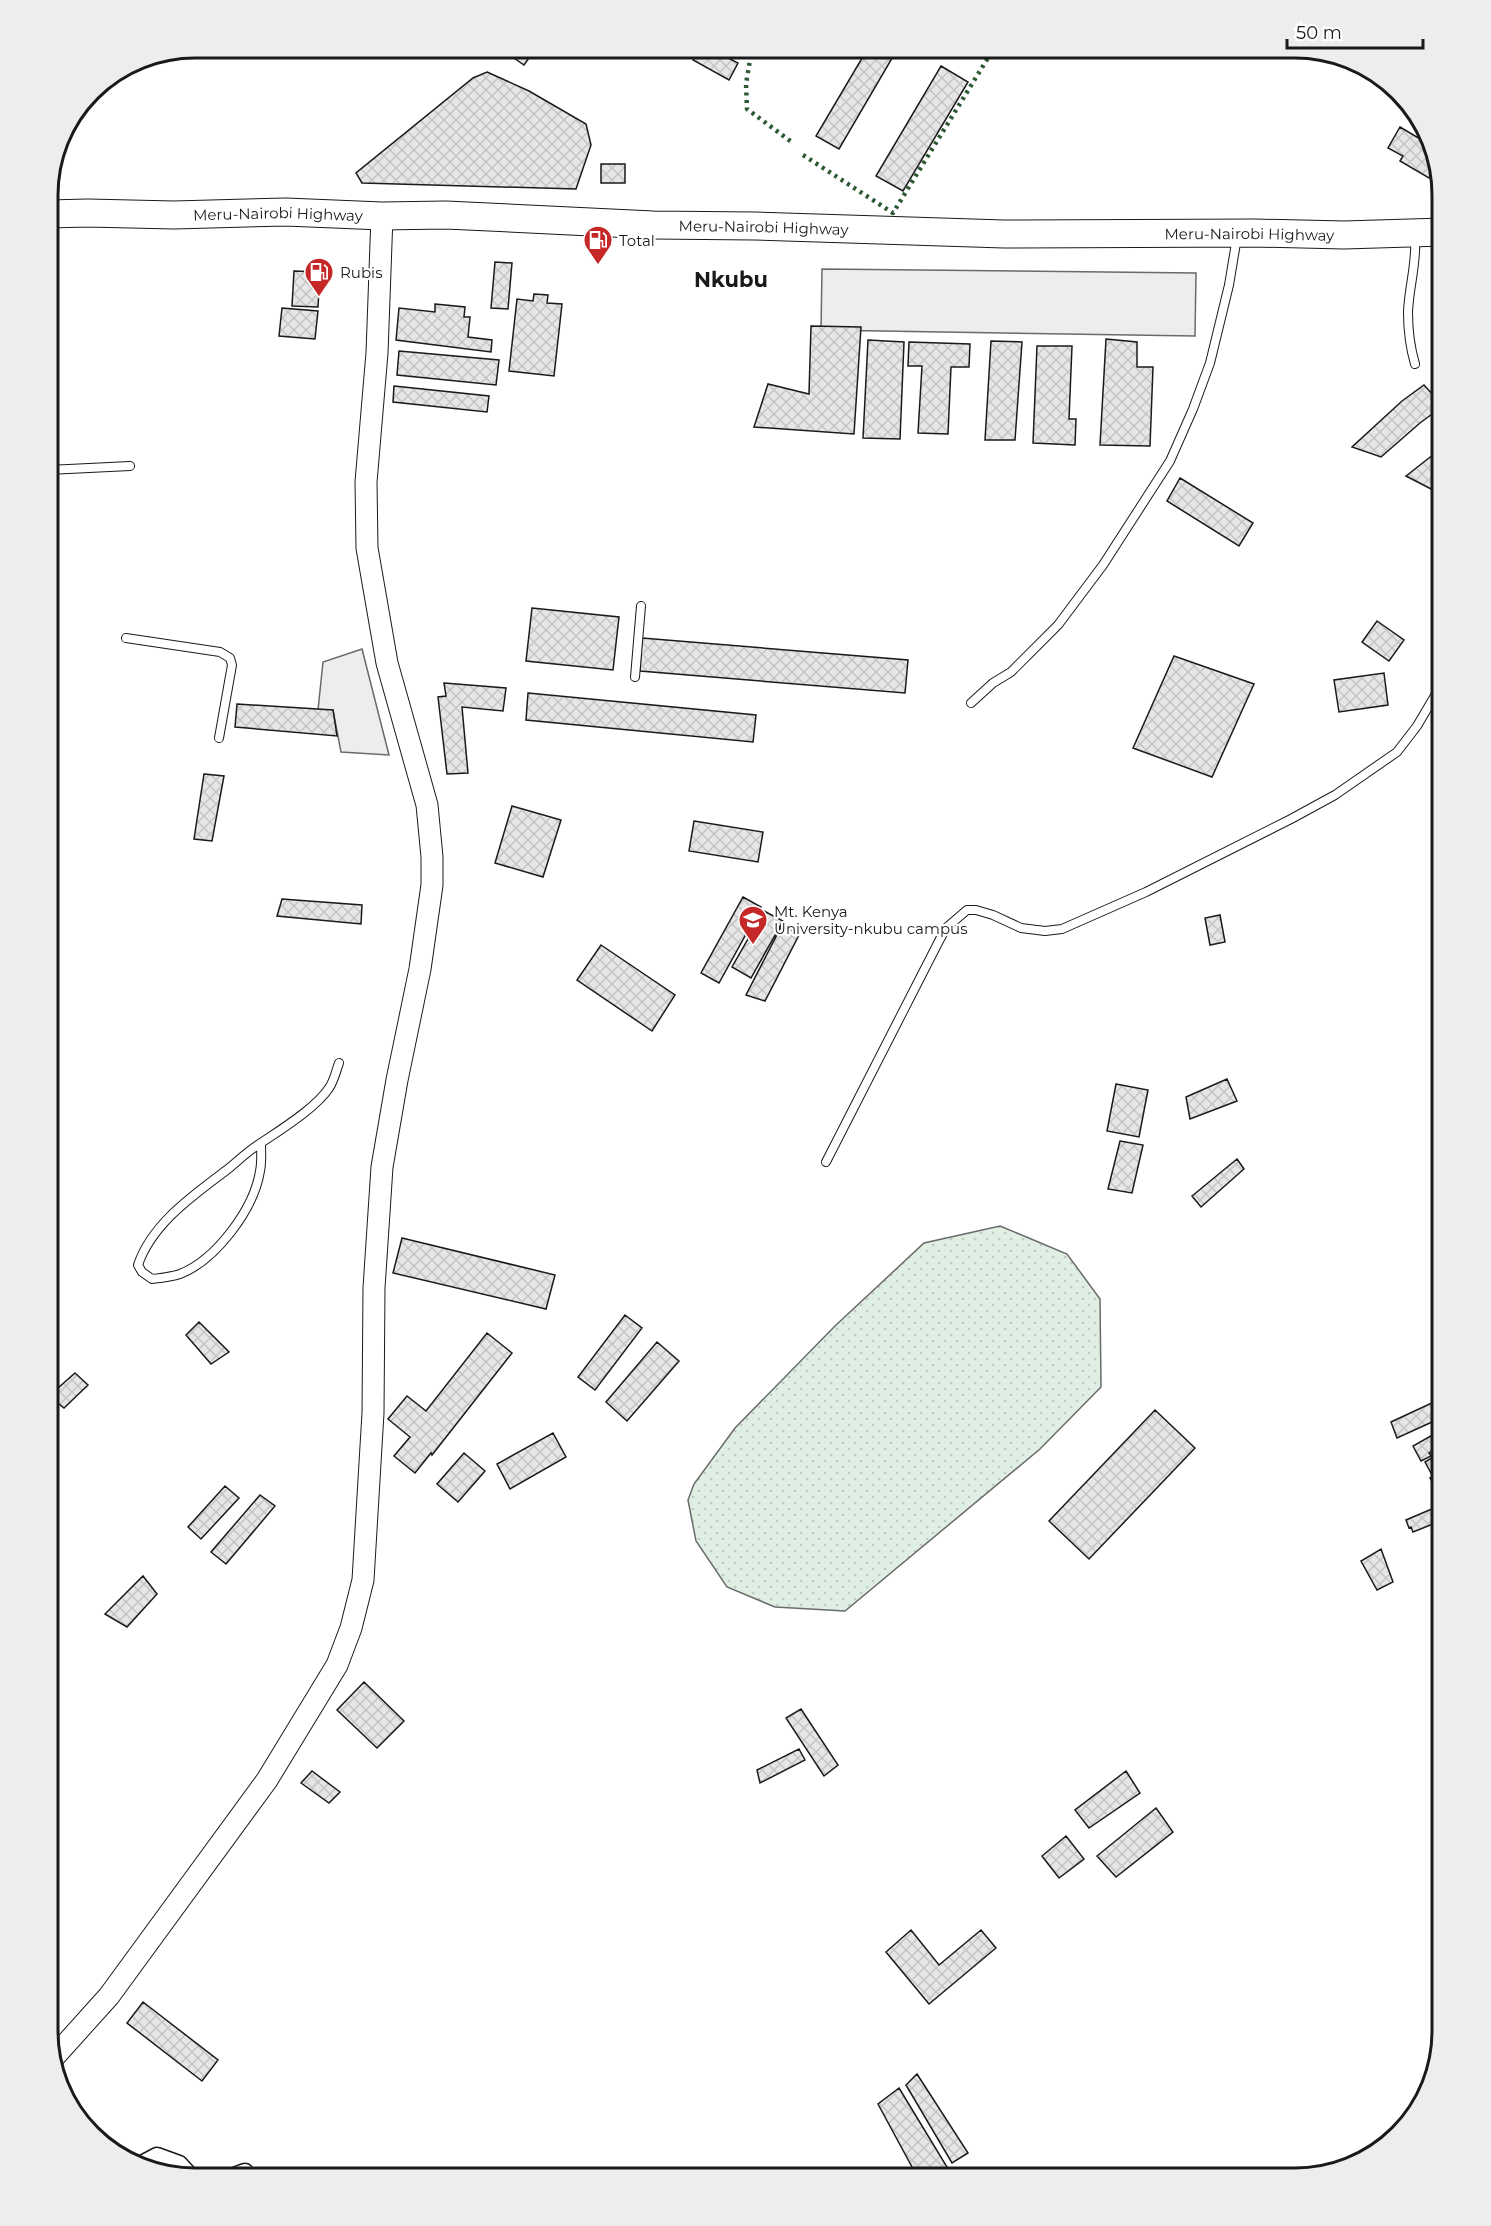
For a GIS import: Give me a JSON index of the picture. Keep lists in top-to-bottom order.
{
  "streets": {
    "highway": ["Meru-Nairobi Highway"]
  },
  "districts": ["Nkubu"],
  "places": {
    "fuel station": ["Total", "Rubis"],
    "school or university": ["Mt. Kenya University-nkubu campus"]
  },
  "scale_bar": "50 m"
}
